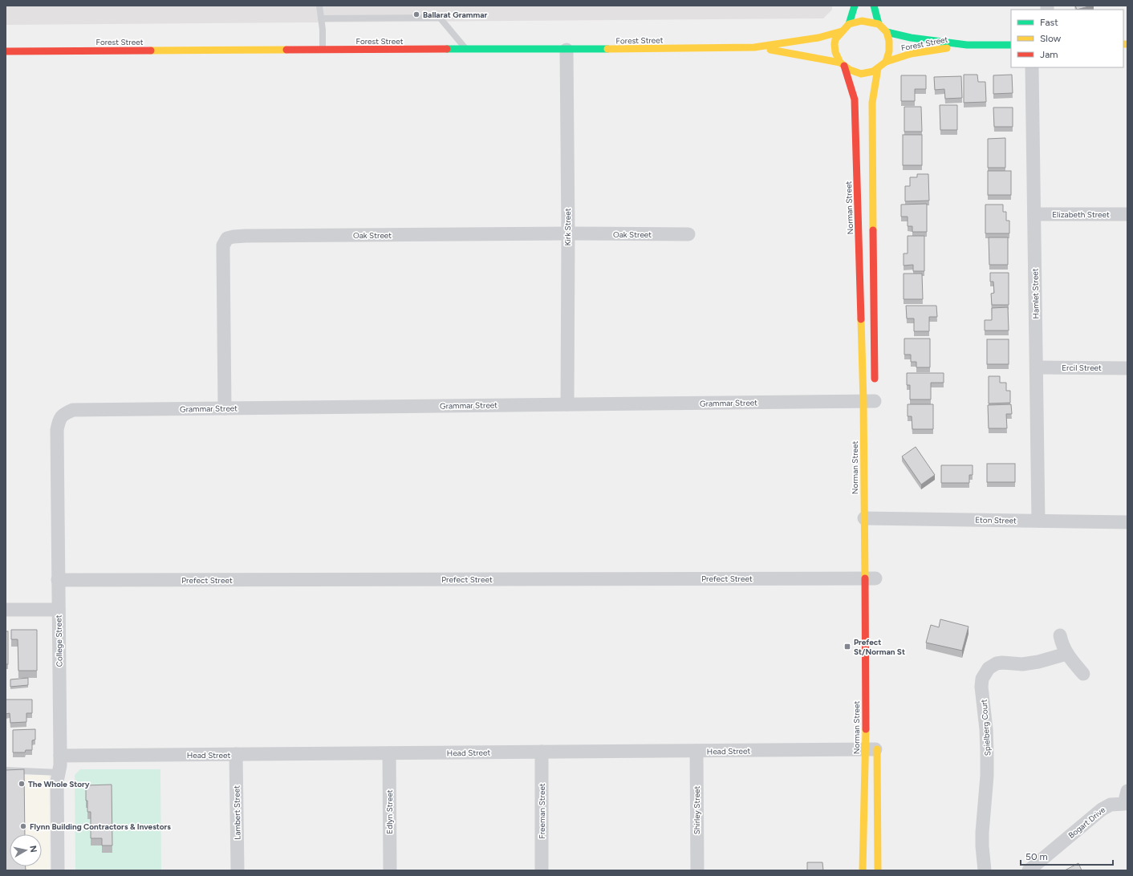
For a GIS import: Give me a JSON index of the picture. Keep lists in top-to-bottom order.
{
  "streets": {
    "main road": ["Forest Street", "Norman Street"],
    "street": [
      "Elizabeth Street",
      "Kirk Street",
      "Oak Street",
      "Hamlet Street",
      "Ercil Street",
      "Grammar Street",
      "Eton Street",
      "Prefect Street",
      "College Street",
      "Spielberg Court",
      "Head Street",
      "Shirley Street",
      "Freeman Street",
      "Edlyn Street",
      "Lambert Street",
      "Bogart Drive"
    ]
  },
  "crossings": [
    ["Forest Street", "Norman Street"],
    ["Forest Street", "Kirk Street"],
    ["Norman Street", "Grammar Street"],
    ["Norman Street", "Eton Street"],
    ["Norman Street", "Prefect Street"],
    ["Norman Street", "Head Street"],
    ["Elizabeth Street", "Hamlet Street"],
    ["Kirk Street", "Oak Street"],
    ["Kirk Street", "Grammar Street"],
    ["Oak Street", "Grammar Street"],
    ["Hamlet Street", "Ercil Street"],
    ["Hamlet Street", "Eton Street"],
    ["Grammar Street", "College Street"],
    ["Prefect Street", "College Street"],
    ["College Street", "Head Street"],
    ["Head Street", "Shirley Street"],
    ["Head Street", "Freeman Street"],
    ["Head Street", "Edlyn Street"],
    ["Head Street", "Lambert Street"]
  ],
  "places": {
    "other": ["Ballarat Grammar", "The Whole Story", "Flynn Building Contractors & Investors"],
    "transit": ["Prefect St/Norman St"]
  },
  "legend": ["Fast", "Slow", "Jam"],
  "scale_bar": "50 m",
  "north": "right"
}
